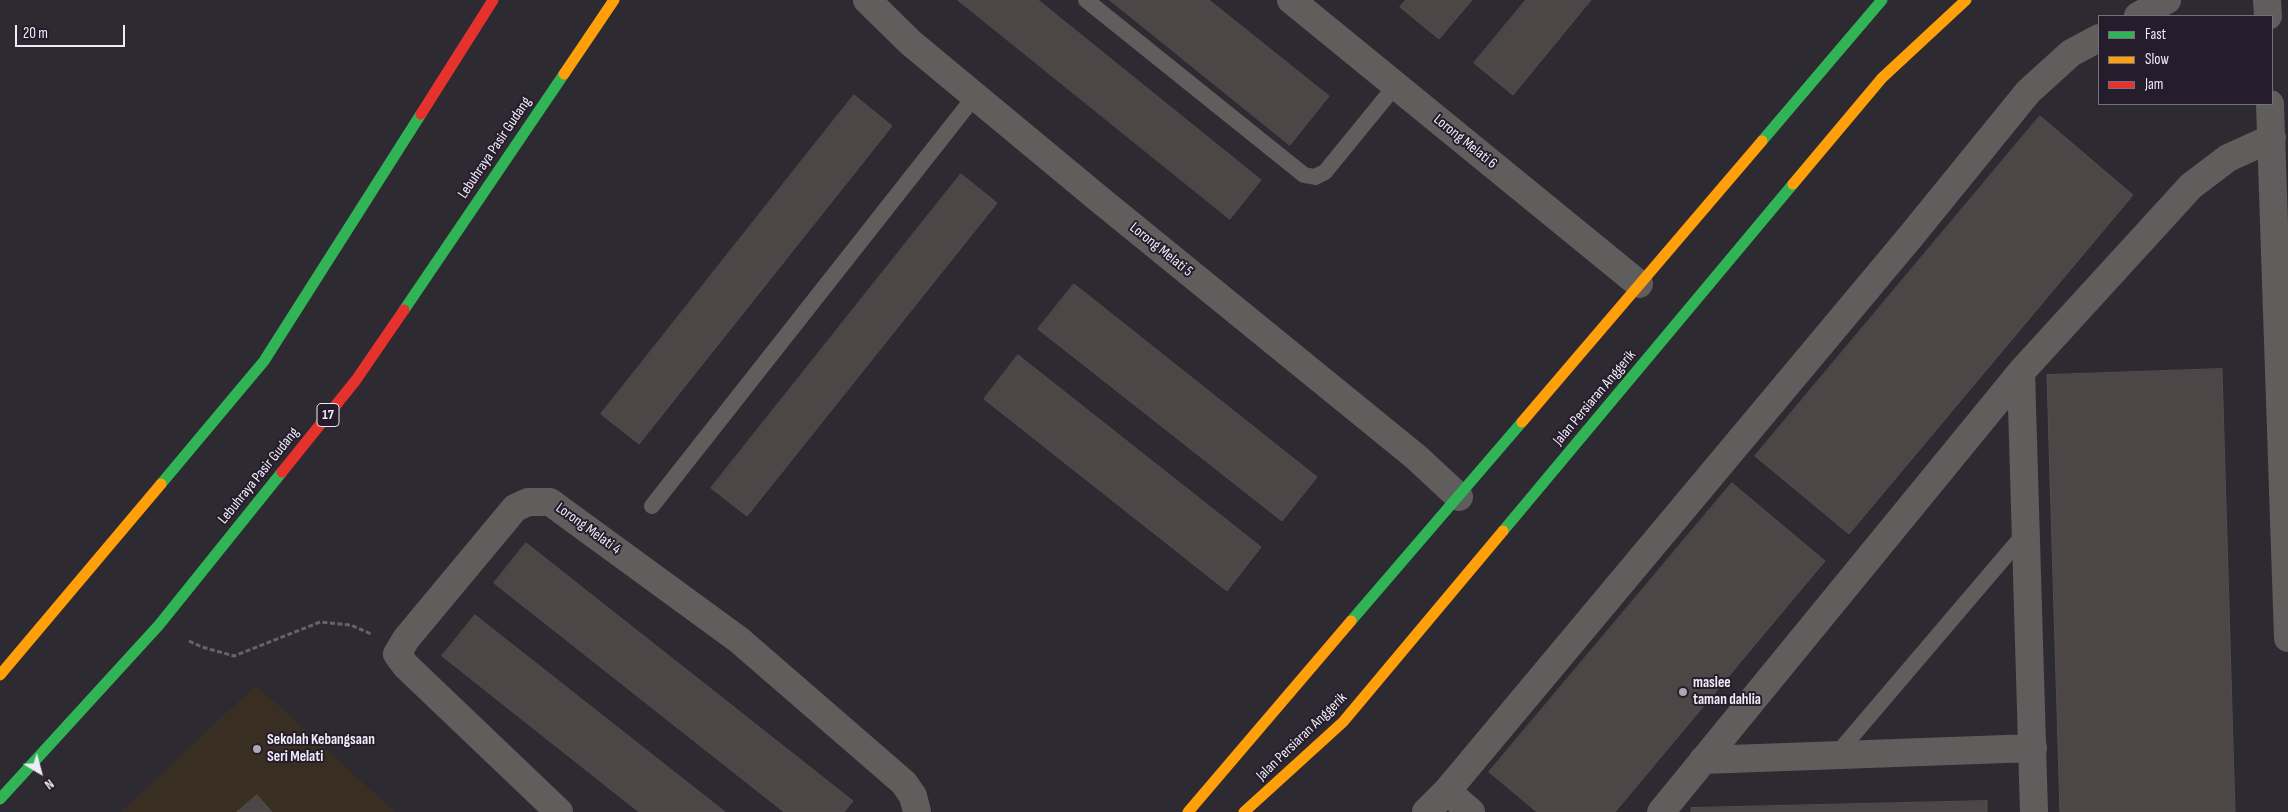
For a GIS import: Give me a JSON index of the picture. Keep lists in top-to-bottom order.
{
  "streets": {
    "main road": ["Lebuhraya Pasir Gudang", "Jalan Persiaran Anggerik", "17"],
    "street": ["Lorong Melati 6", "Lorong Melati 5", "Lorong Melati 4"]
  },
  "places": ["maslee taman dahlia", "Sekolah Kebangsaan Seri Melati"],
  "legend": ["Fast", "Slow", "Jam"],
  "scale_bar": "20 m",
  "north": "bottom right"
}
